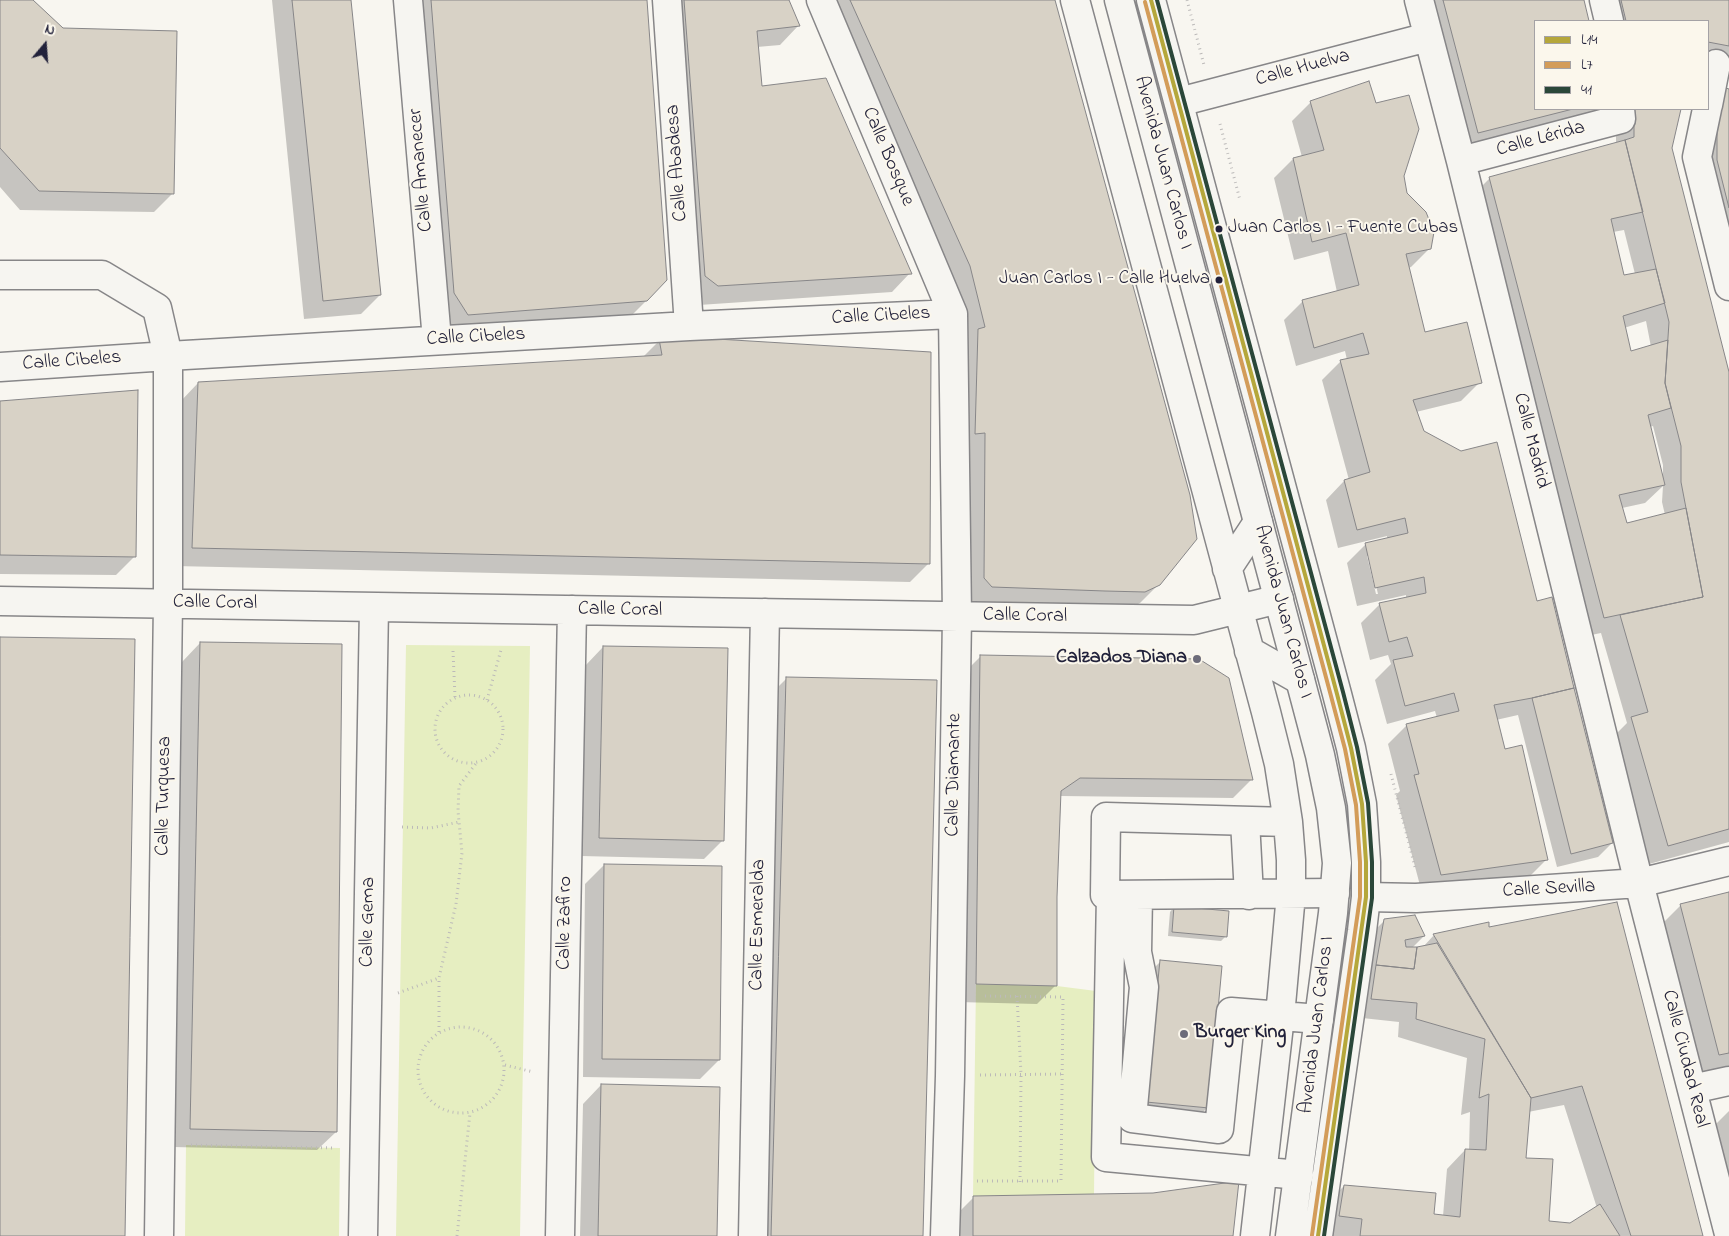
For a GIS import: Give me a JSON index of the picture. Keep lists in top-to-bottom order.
{
  "streets": {
    "street": [
      "Calle Huelva",
      "Calle Lérida",
      "Calle Bosque",
      "Calle Abadesa",
      "Avenida Juan Carlos I",
      "Calle Amanecer",
      "Calle Cibeles",
      "Calle Madrid",
      "Calle Coral",
      "Calle Diamante",
      "Calle Turquesa",
      "Calle Sevilla",
      "Calle Gema",
      "Calle Zafiro",
      "Calle Esmeralda",
      "Calle Ciudad Real"
    ]
  },
  "crossings": [
    ["Calle Huelva", "Avenida Juan Carlos I"],
    ["Calle Huelva", "Calle Madrid"],
    ["Calle Lérida", "Calle Madrid"],
    ["Calle Bosque", "Calle Cibeles"],
    ["Calle Bosque", "Calle Diamante"],
    ["Calle Abadesa", "Calle Cibeles"],
    ["Avenida Juan Carlos I", "Calle Coral"],
    ["Avenida Juan Carlos I", "Calle Sevilla"],
    ["Calle Amanecer", "Calle Cibeles"],
    ["Calle Cibeles", "Calle Diamante"],
    ["Calle Cibeles", "Calle Turquesa"],
    ["Calle Madrid", "Calle Sevilla"],
    ["Calle Madrid", "Calle Ciudad Real"],
    ["Calle Coral", "Calle Diamante"],
    ["Calle Coral", "Calle Turquesa"],
    ["Calle Coral", "Calle Gema"],
    ["Calle Coral", "Calle Zafiro"],
    ["Calle Coral", "Calle Esmeralda"],
    ["Calle Sevilla", "Calle Ciudad Real"]
  ],
  "places": [
    "Juan Carlos I - Fuente Cubas",
    "Juan Carlos I - Calle Huelva",
    "Calzados Diana",
    "Burger King"
  ],
  "lines": ["transit line L14", "transit line 41", "transit line L7"],
  "legend": ["L14", "L7", "41"],
  "north": "top"
}
